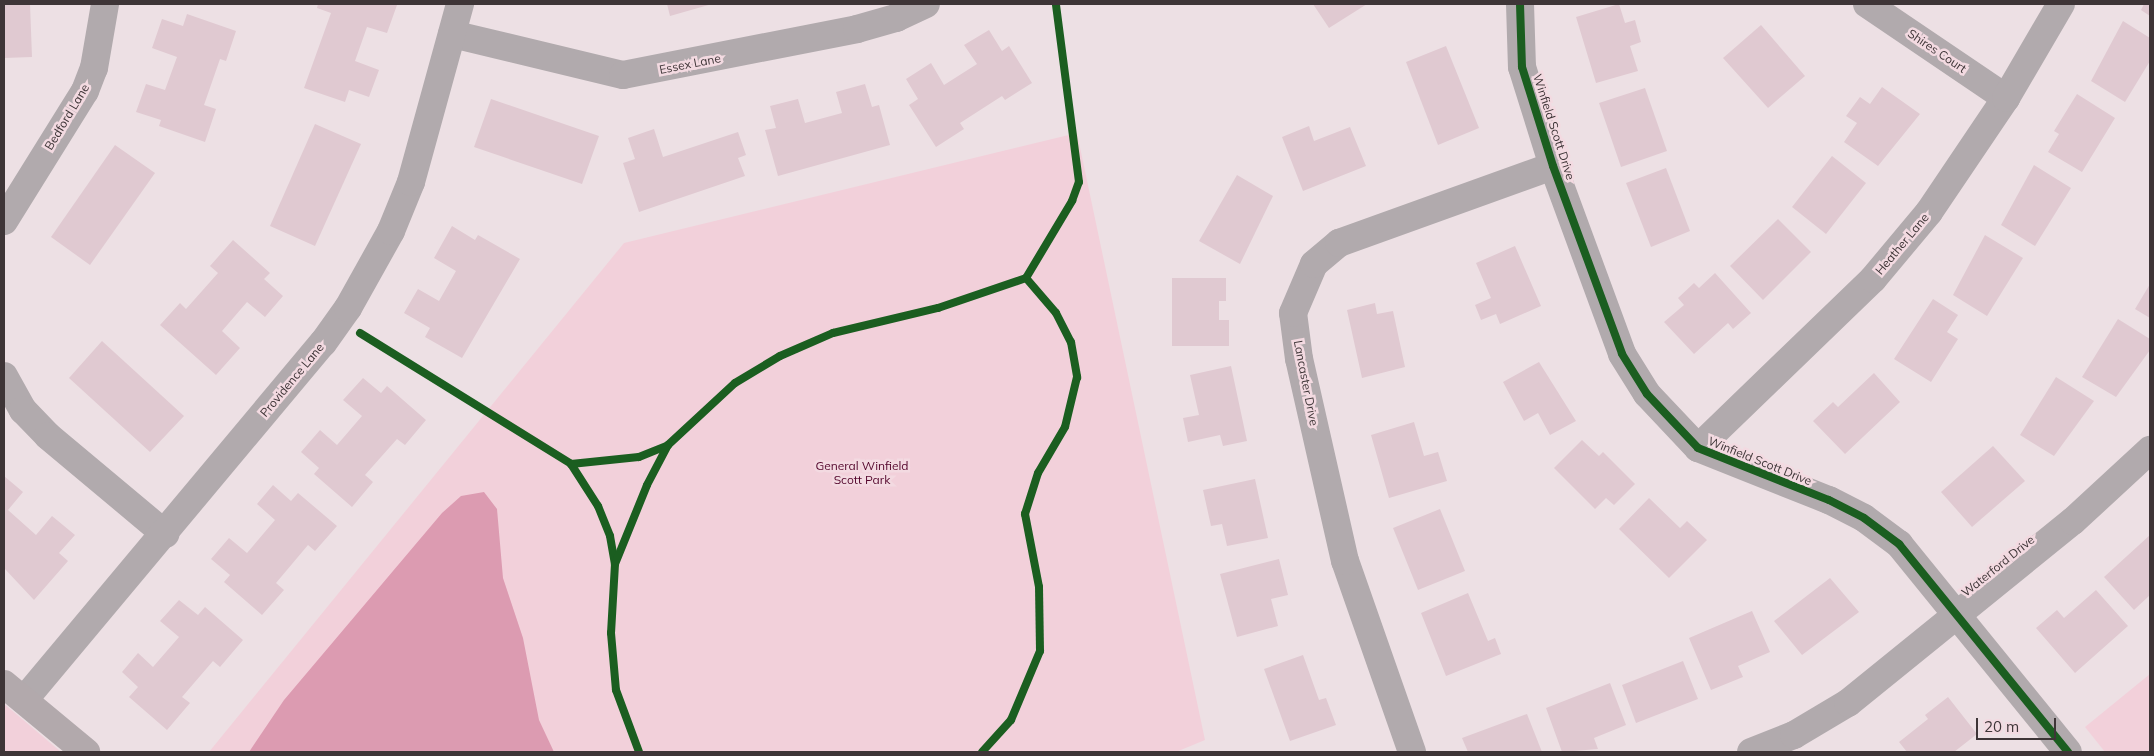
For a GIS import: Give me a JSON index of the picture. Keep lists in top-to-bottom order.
{
  "streets": {
    "street": [
      "Shires Court",
      "Essex Lane",
      "Bedford Lane",
      "Winfield Scott Drive",
      "Heather Lane",
      "Providence Lane",
      "Lancaster Drive",
      "Waterford Drive"
    ]
  },
  "crossings": [
    ["Shires Court", "Heather Lane"],
    ["Essex Lane", "Providence Lane"],
    ["Winfield Scott Drive", "Heather Lane"],
    ["Winfield Scott Drive", "Lancaster Drive"],
    ["Winfield Scott Drive", "Waterford Drive"]
  ],
  "parks": ["General Winfield Scott Park"],
  "scale_bar": "20 m"
}
